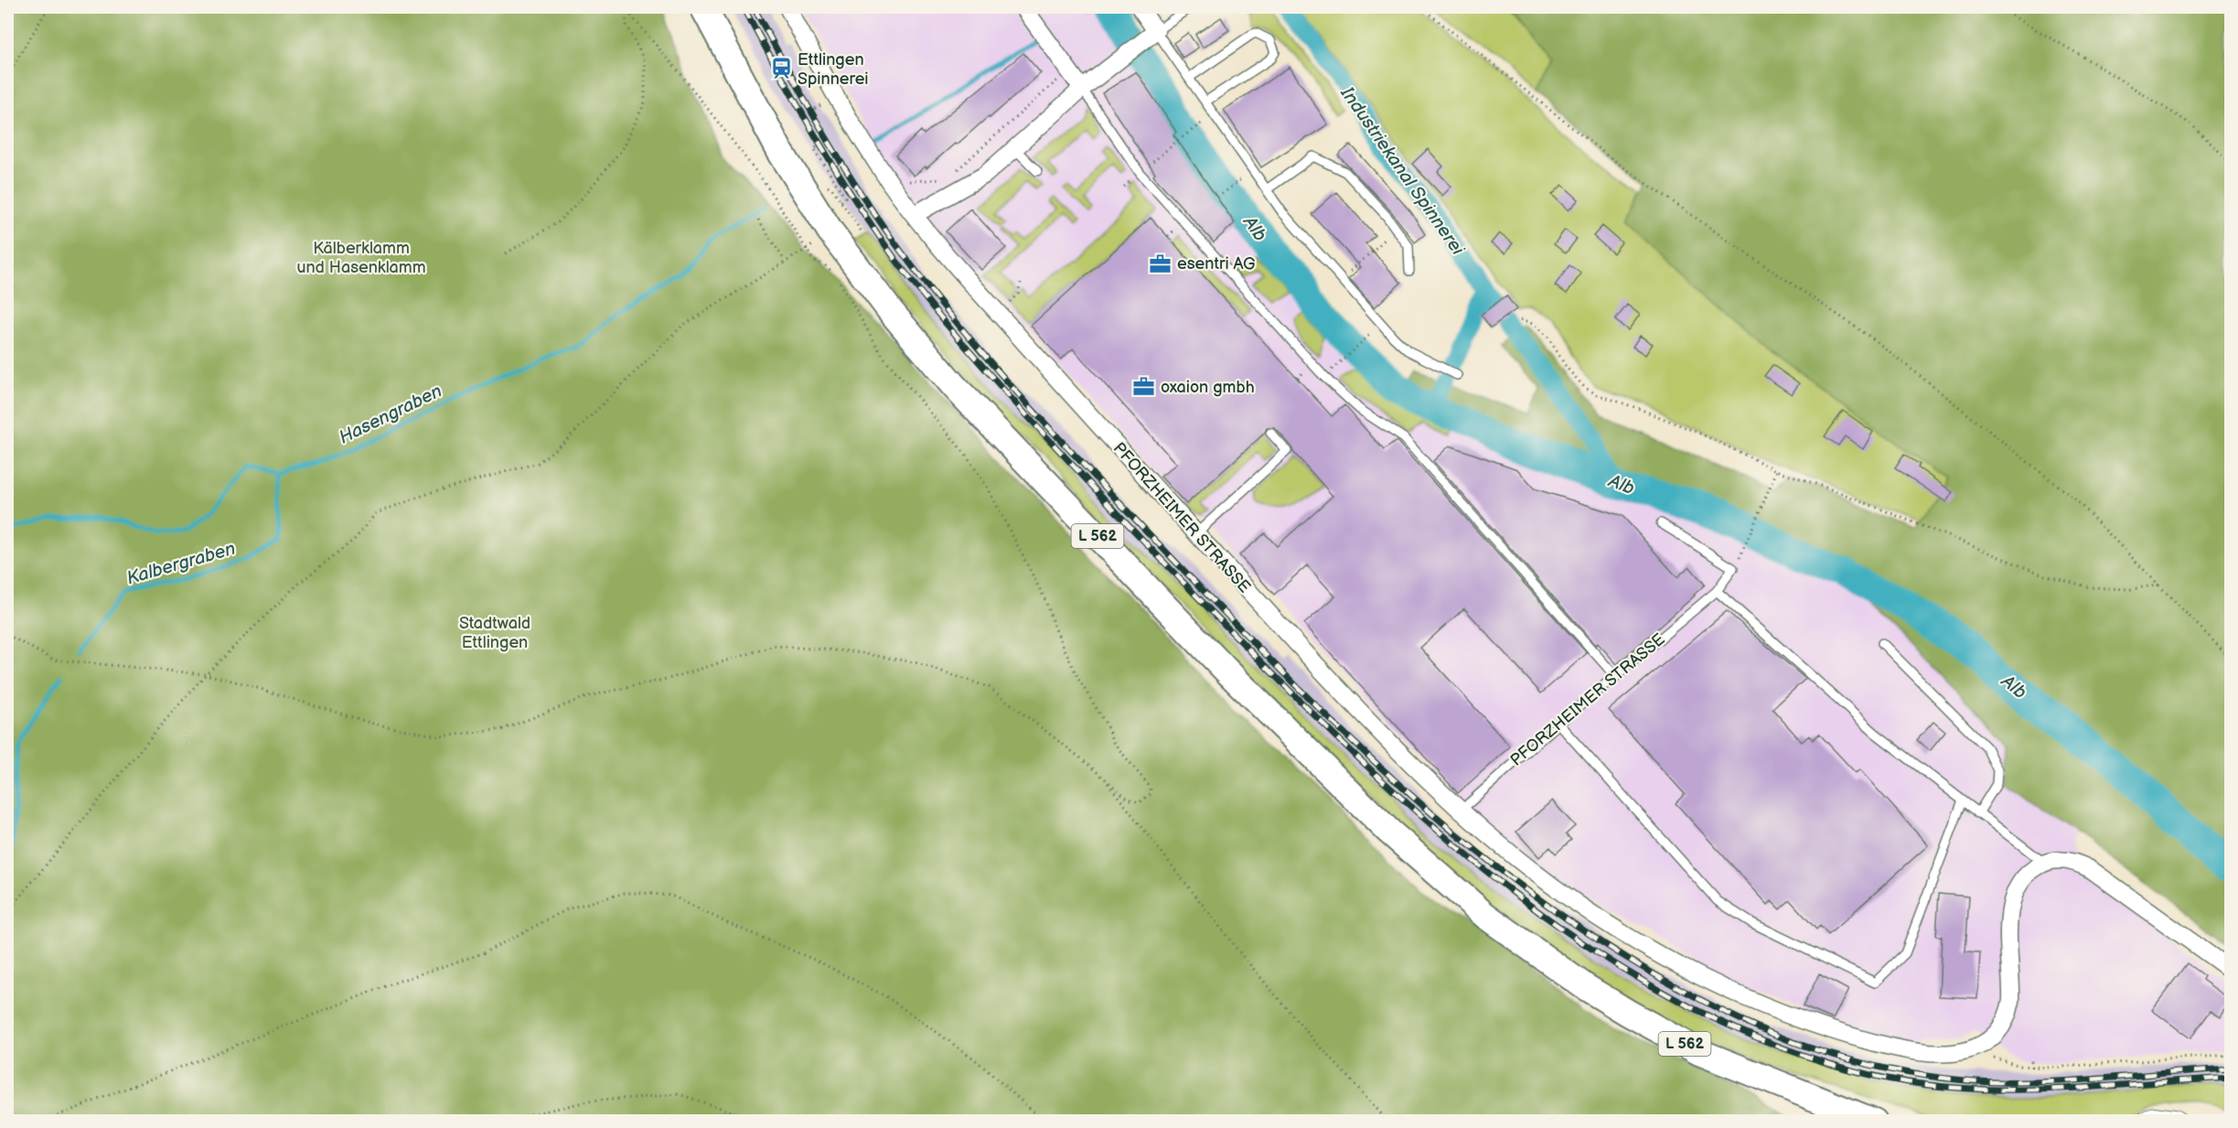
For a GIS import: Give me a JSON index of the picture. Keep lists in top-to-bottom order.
{
  "streets": {
    "main road": ["L 562"],
    "street": ["PFORZHEIMER STRASSE"]
  },
  "water": [
    "Industriekanal Spinnerei",
    "Alb",
    "Hasengraben",
    "Kalbergraben"
  ],
  "parks": ["Kälberklamm und Hasenklamm", "Stadtwald Ettlingen"],
  "places": {
    "station": ["Ettlingen Spinnerei"],
    "office": ["esentri AG", "oxaion gmbh"]
  }
}
